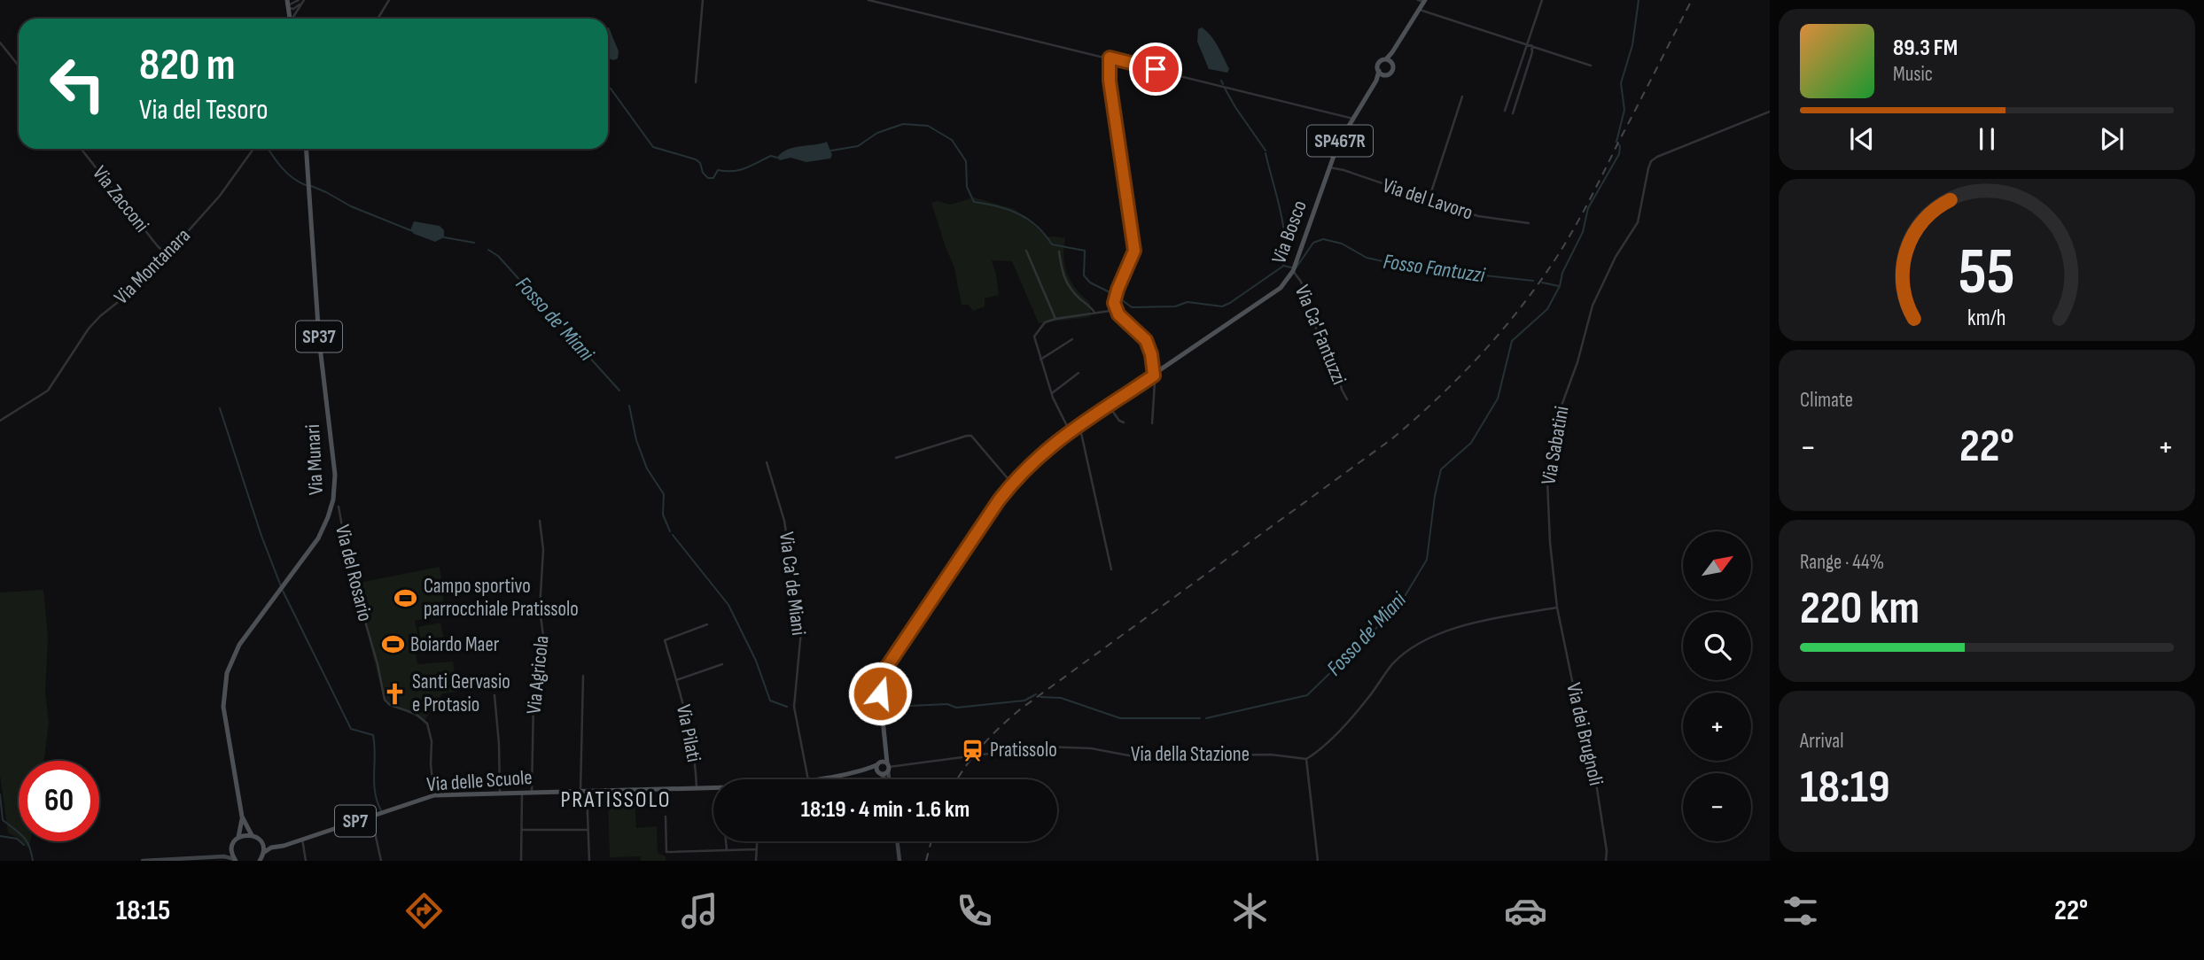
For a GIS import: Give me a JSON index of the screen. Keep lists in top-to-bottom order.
{
  "streets": {
    "main road": [
      "SP467R",
      "Via Bosco",
      "SP37",
      "Via Munari",
      "Via delle Scuole",
      "SP7"
    ],
    "street": [
      "Via Zacconi",
      "Via del Lavoro",
      "Via Montanara",
      "Via Ca' Fantuzzi",
      "Via Sabatini",
      "Via del Rosario",
      "Via Ca' de Miani",
      "Via Agricola",
      "Via Pilati",
      "Via dei Brugnoli",
      "Via della Stazione"
    ]
  },
  "crossings": [
    ["Via Zacconi", "Via Montanara"],
    ["Via del Lavoro", "Via Bosco"],
    ["Via Bosco", "Via Ca' Fantuzzi"],
    ["Via Bosco", "Via della Stazione"],
    ["Via Bosco", "Via delle Scuole"],
    ["Via Sabatini", "Via dei Brugnoli"],
    ["Via del Rosario", "Via delle Scuole"],
    ["Via Agricola", "Via delle Scuole"],
    ["Via Pilati", "Via delle Scuole"]
  ],
  "districts": ["PRATISSOLO"],
  "water": ["Fosso Fantuzzi", "Fosso de' Miani"],
  "places": {
    "sports": ["Campo sportivo parrocchiale Pratissolo", "Boiardo Maer"],
    "church": ["Santi Gervasio e Protasio"],
    "station": ["Pratissolo"]
  },
  "north": "top right",
  "page": {
    "turn": ["820 m", "Via del Tesoro"],
    "song": ["89.3 FM", "Music"],
    "tile": [
      "Climate",
      ["Range · 44%", "220 km"],
      ["Arrival", "18:19"]
    ],
    "heat": ["−", "22°", "+"],
    "map_buttons": ["+", "−"],
    "limit": "60",
    "trip": "18:19 · 4 min · 1.6 km",
    "tabs": ["18:15", "22°"],
    "gauge": ["55", "km/h"]
  }
}
